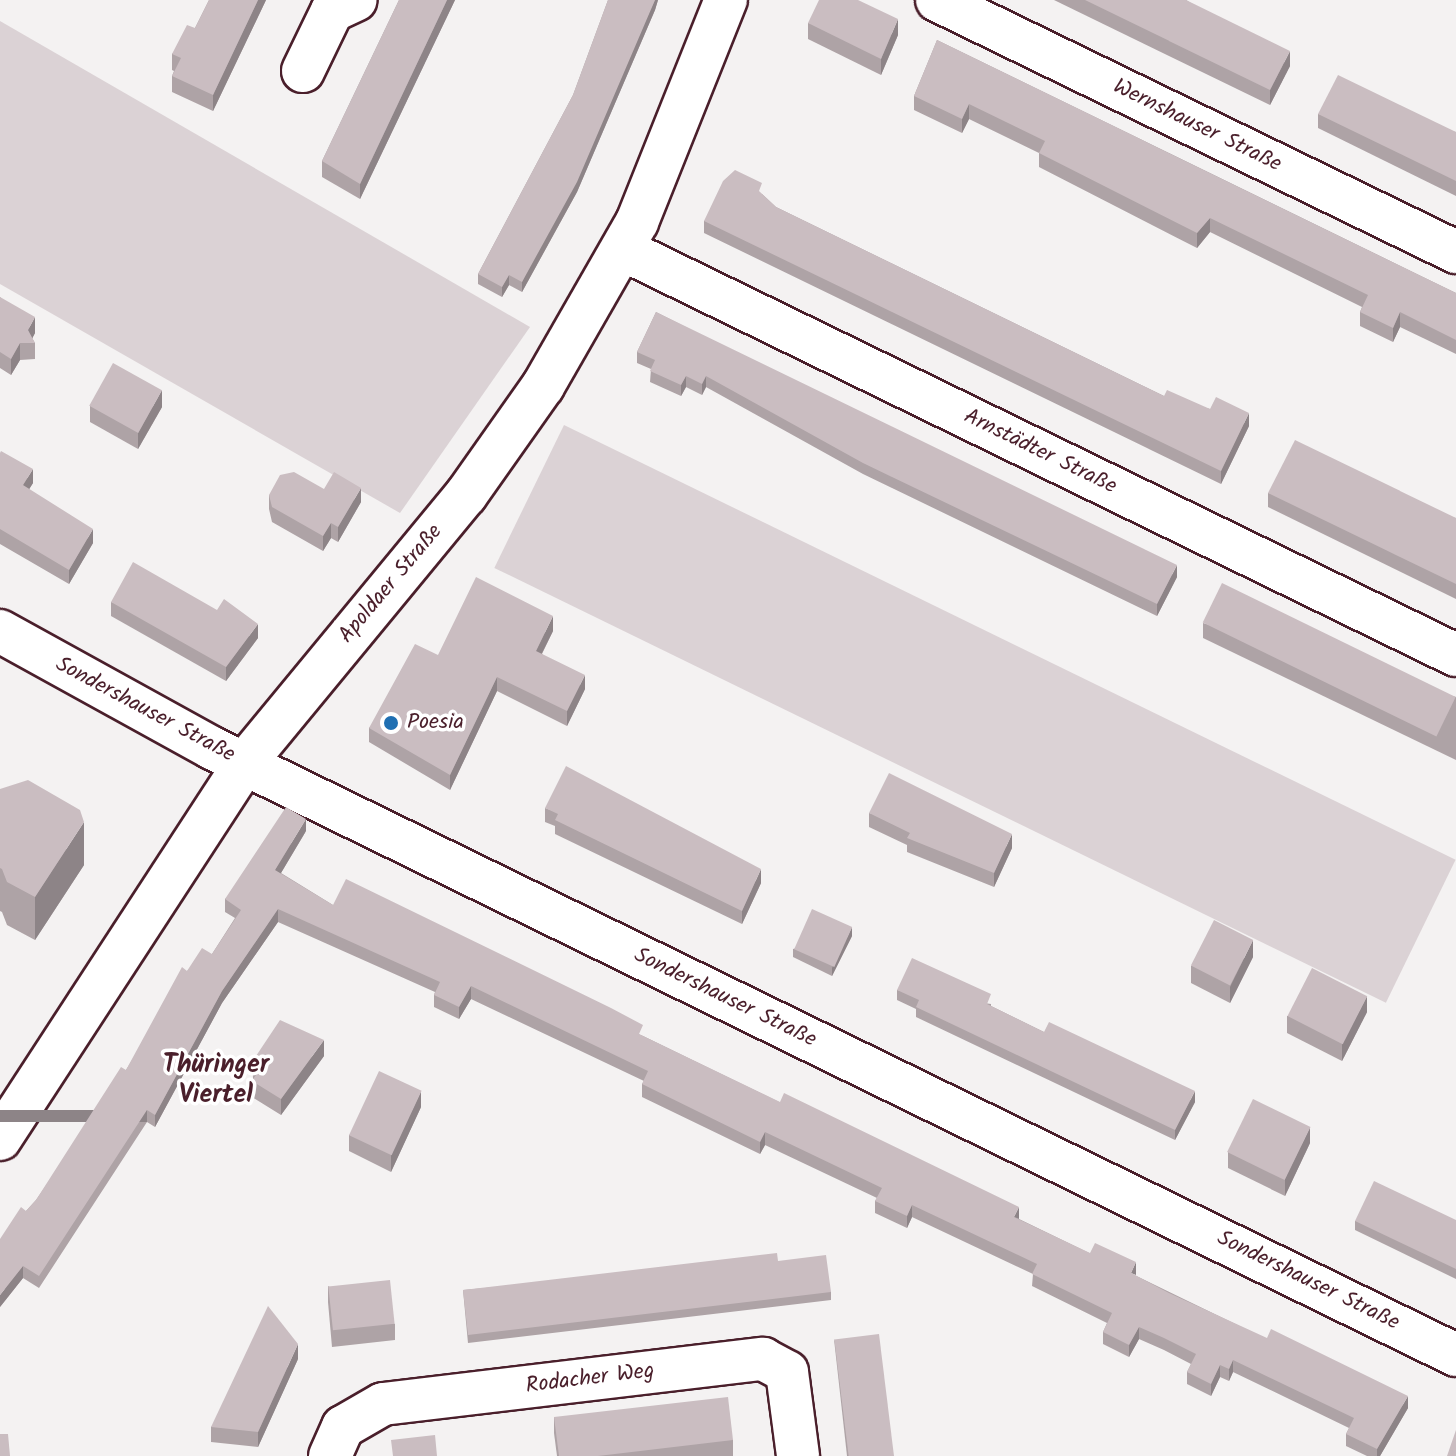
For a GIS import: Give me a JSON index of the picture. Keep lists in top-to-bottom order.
{
  "streets": {
    "street": [
      "Wernshauser Straße",
      "Arnstädter Straße",
      "Apoldaer Straße",
      "Sondershauser Straße",
      "Rodacher Weg"
    ]
  },
  "crossings": [
    ["Arnstädter Straße", "Apoldaer Straße"],
    ["Apoldaer Straße", "Sondershauser Straße"]
  ],
  "districts": ["Thüringer Viertel"],
  "places": ["Poesia"]
}
